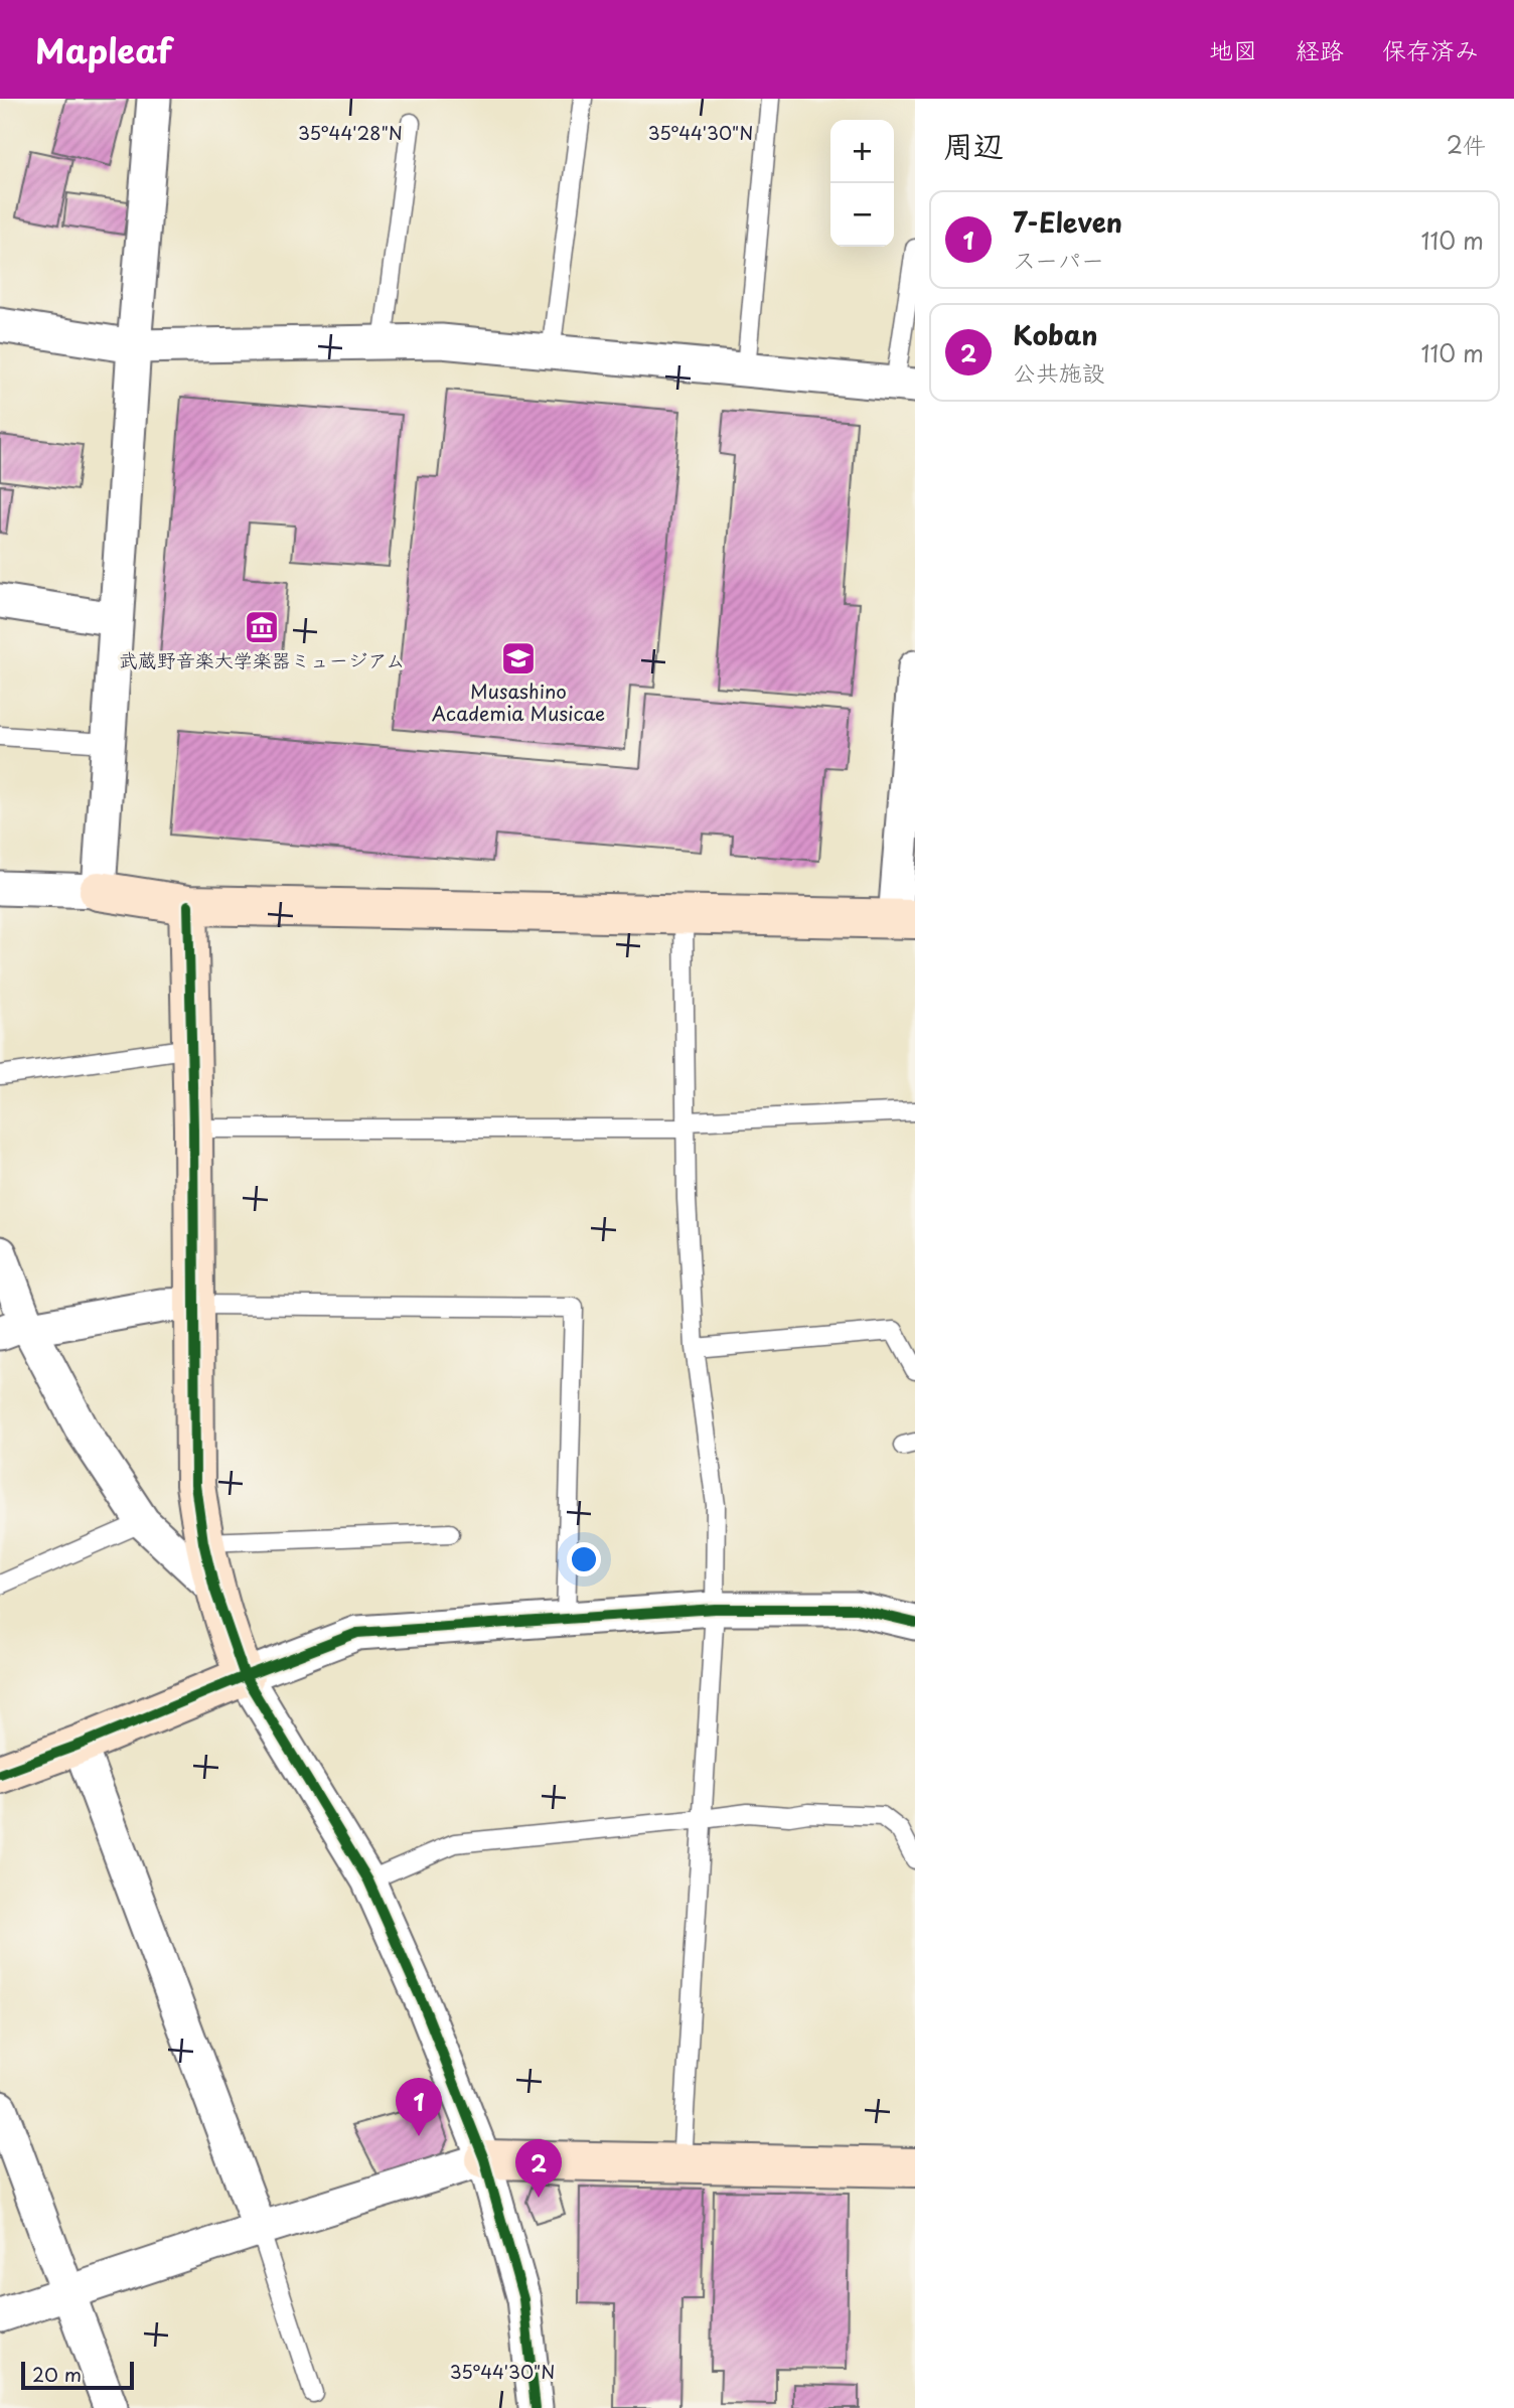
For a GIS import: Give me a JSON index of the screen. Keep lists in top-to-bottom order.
{
  "places": {
    "museum": ["武蔵野音楽大学楽器ミュージアム"],
    "school or university": ["Musashino Academia Musicae"]
  },
  "scale_bar": "20 m",
  "page": {
    "header": "Mapleaf",
    "nav": ["地図", "経路", "保存済み"],
    "heading": ["周辺", "2件"],
    "map_buttons": ["+", "−"],
    "list": [
      {
        "mark": "1",
        "name": "7-Eleven",
        "note": "スーパー",
        "value": "110 m"
      },
      {
        "mark": "2",
        "name": "Koban",
        "note": "公共施設",
        "value": "110 m"
      }
    ],
    "pins": ["1", "2"],
    "scale": "20 m"
  },
  "coordinates": ["35°44'28\"N", "35°44'30\"N"]
}
